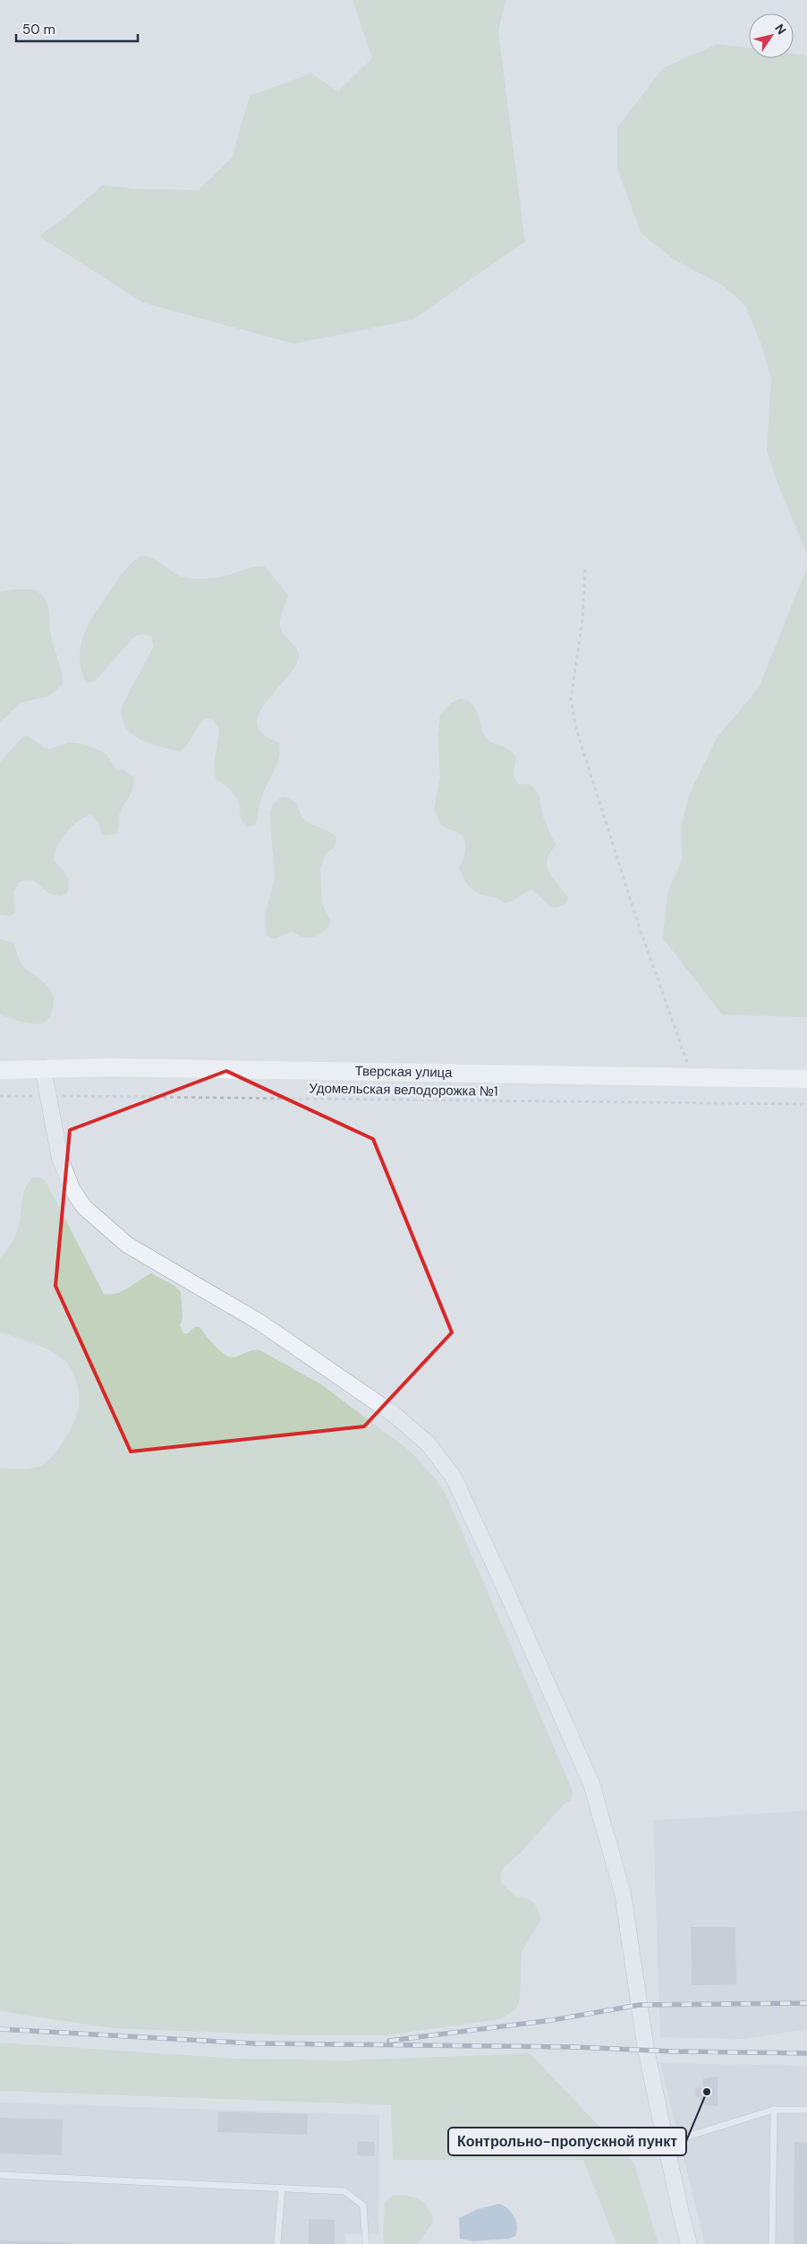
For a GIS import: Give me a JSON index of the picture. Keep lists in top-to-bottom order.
{
  "streets": {
    "main road": ["Тверская улица"],
    "path": ["Удомельская велодорожка №1"]
  },
  "places": ["Контрольно-пропускной пункт"],
  "scale_bar": "50 m",
  "north": "top right"
}
